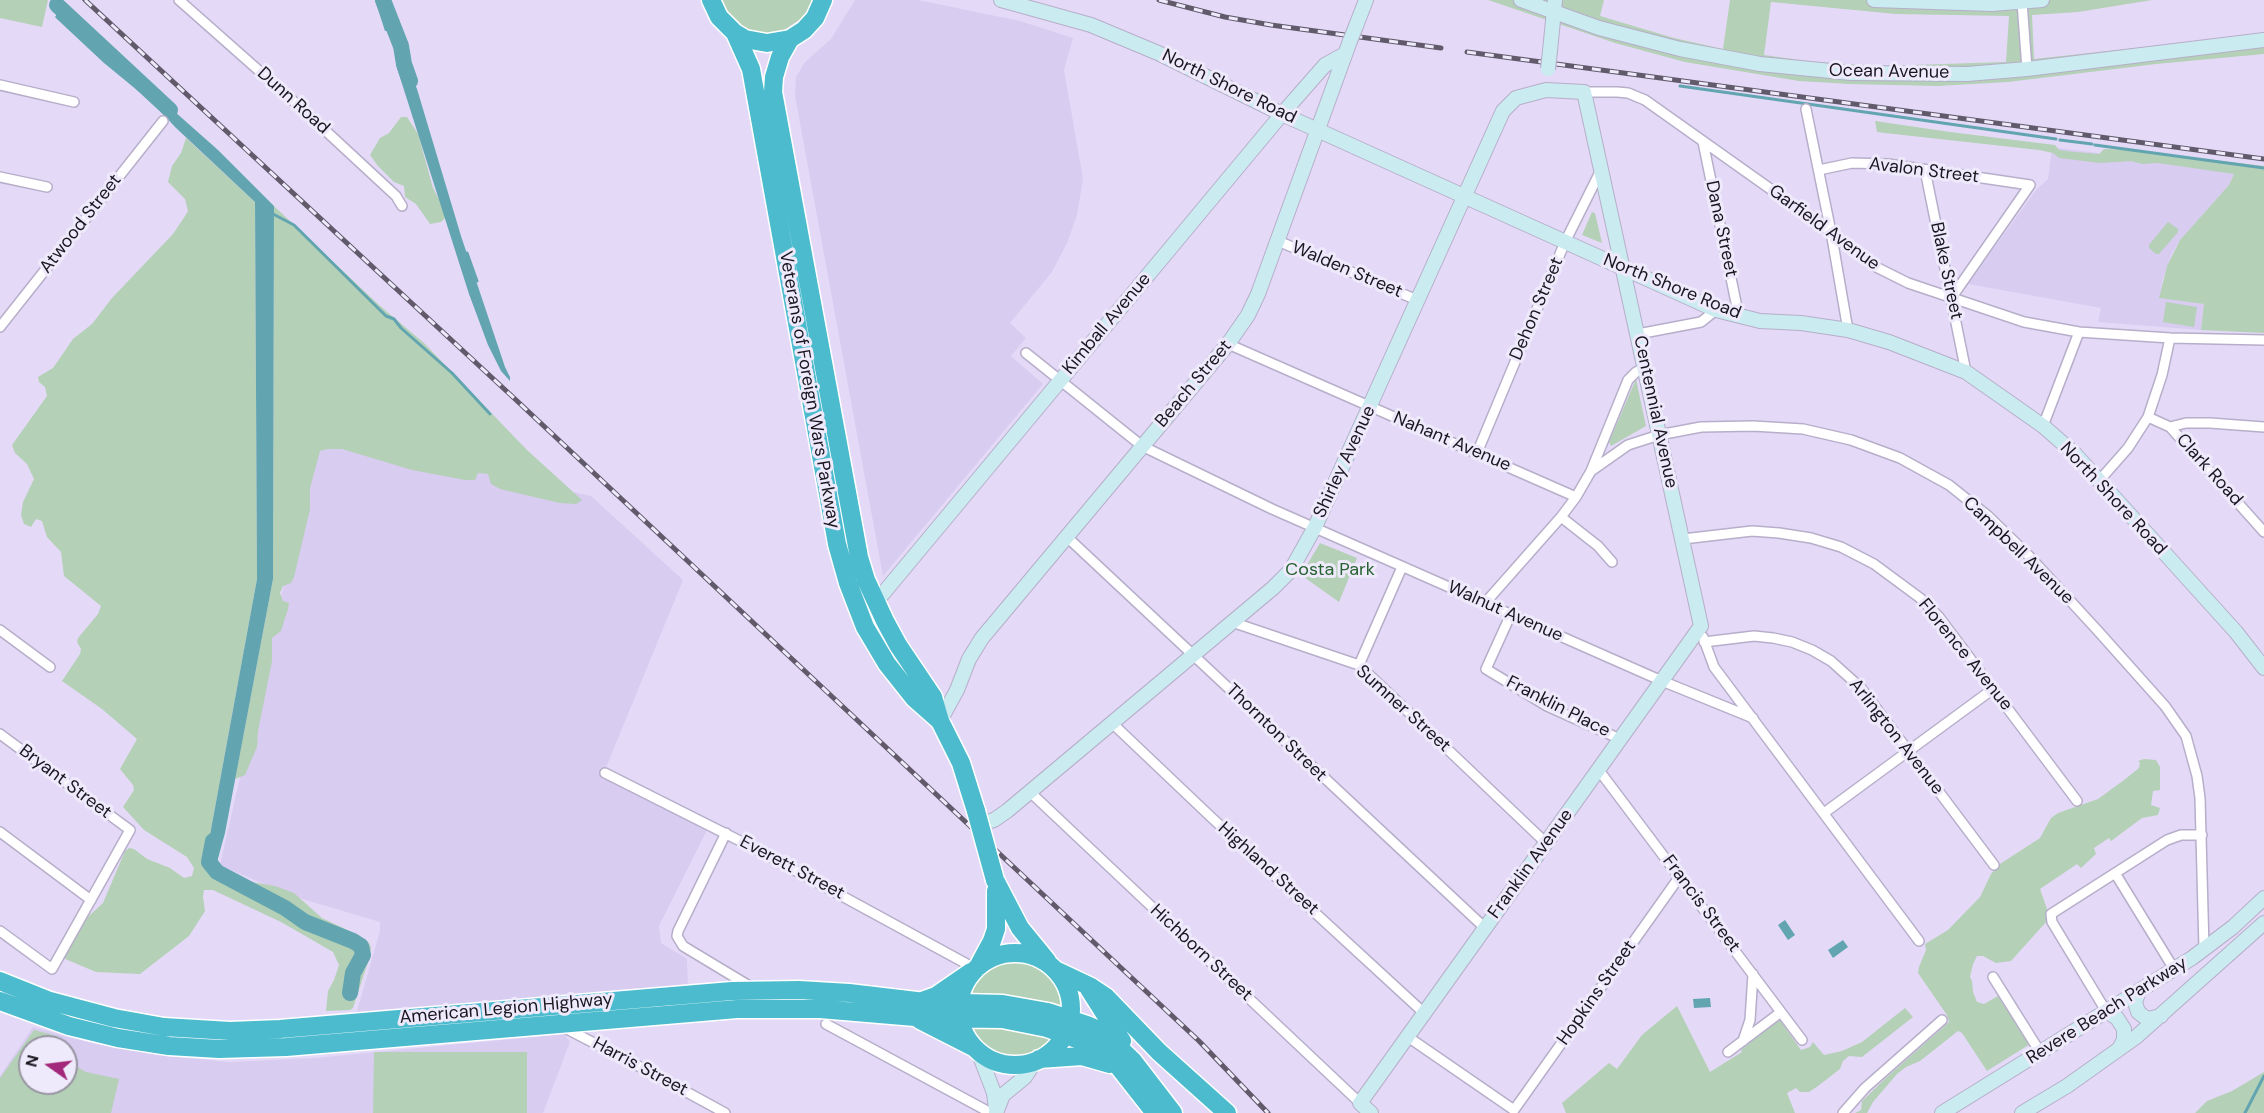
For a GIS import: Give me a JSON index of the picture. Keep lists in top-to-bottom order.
{
  "streets": {
    "highway": ["Veterans of Foreign Wars Parkway", "American Legion Highway"],
    "main road": [
      "Ocean Avenue",
      "North Shore Road",
      "Garfield Avenue",
      "Kimball Avenue",
      "Beach Street",
      "Centennial Avenue",
      "Shirley Avenue",
      "Franklin Avenue",
      "Hichborn Street",
      "Revere Beach Parkway"
    ],
    "street": [
      "Dunn Road",
      "Avalon Street",
      "Atwood Street",
      "Dana Street",
      "Walden Street",
      "Blake Street",
      "Dehon Street",
      "Nahant Avenue",
      "Clark Road",
      "Campbell Avenue",
      "Walnut Avenue",
      "Florence Avenue",
      "Franklin Place",
      "Sumner Street",
      "Thornton Street",
      "Arlington Avenue",
      "Bryant Street",
      "Everett Street",
      "Highland Street",
      "Francis Street",
      "Hopkins Street",
      "Harris Street"
    ]
  },
  "crossings": [
    ["North Shore Road", "Dana Street"],
    ["North Shore Road", "Blake Street"],
    ["North Shore Road", "Dehon Street"],
    ["North Shore Road", "Kimball Avenue"],
    ["North Shore Road", "Beach Street"],
    ["North Shore Road", "Centennial Avenue"],
    ["North Shore Road", "Shirley Avenue"],
    ["Avalon Street", "Garfield Avenue"],
    ["Avalon Street", "Blake Street"],
    ["Garfield Avenue", "Dana Street"],
    ["Garfield Avenue", "Blake Street"],
    ["Garfield Avenue", "Centennial Avenue"],
    ["Garfield Avenue", "Shirley Avenue"],
    ["Walden Street", "Beach Street"],
    ["Walden Street", "Shirley Avenue"],
    ["Dehon Street", "Centennial Avenue"],
    ["Dehon Street", "Nahant Avenue"],
    ["Kimball Avenue", "Beach Street"],
    ["Kimball Avenue", "Veterans of Foreign Wars Parkway"],
    ["Kimball Avenue", "Walnut Avenue"],
    ["Beach Street", "Veterans of Foreign Wars Parkway"],
    ["Beach Street", "Nahant Avenue"],
    ["Beach Street", "Walnut Avenue"],
    ["Beach Street", "Thornton Street"],
    ["Veterans of Foreign Wars Parkway", "Shirley Avenue"],
    ["Veterans of Foreign Wars Parkway", "Everett Street"],
    ["Veterans of Foreign Wars Parkway", "American Legion Highway"],
    ["Centennial Avenue", "Campbell Avenue"],
    ["Centennial Avenue", "Walnut Avenue"],
    ["Centennial Avenue", "Florence Avenue"],
    ["Centennial Avenue", "Arlington Avenue"],
    ["Centennial Avenue", "Franklin Avenue"],
    ["Nahant Avenue", "Shirley Avenue"],
    ["Nahant Avenue", "Campbell Avenue"],
    ["Shirley Avenue", "Walnut Avenue"],
    ["Shirley Avenue", "Sumner Street"],
    ["Shirley Avenue", "Thornton Street"],
    ["Shirley Avenue", "Highland Street"],
    ["Shirley Avenue", "Hichborn Street"],
    ["Campbell Avenue", "Walnut Avenue"],
    ["Campbell Avenue", "Revere Beach Parkway"],
    ["Walnut Avenue", "Franklin Place"],
    ["Walnut Avenue", "Franklin Avenue"],
    ["Franklin Place", "Franklin Avenue"],
    ["Sumner Street", "Franklin Avenue"],
    ["Thornton Street", "Franklin Avenue"],
    ["Franklin Avenue", "Highland Street"],
    ["Franklin Avenue", "Francis Street"],
    ["Franklin Avenue", "Hichborn Street"],
    ["Franklin Avenue", "Hopkins Street"],
    ["Francis Street", "Hopkins Street"],
    ["American Legion Highway", "Harris Street"]
  ],
  "parks": ["Costa Park"],
  "north": "left"
}
